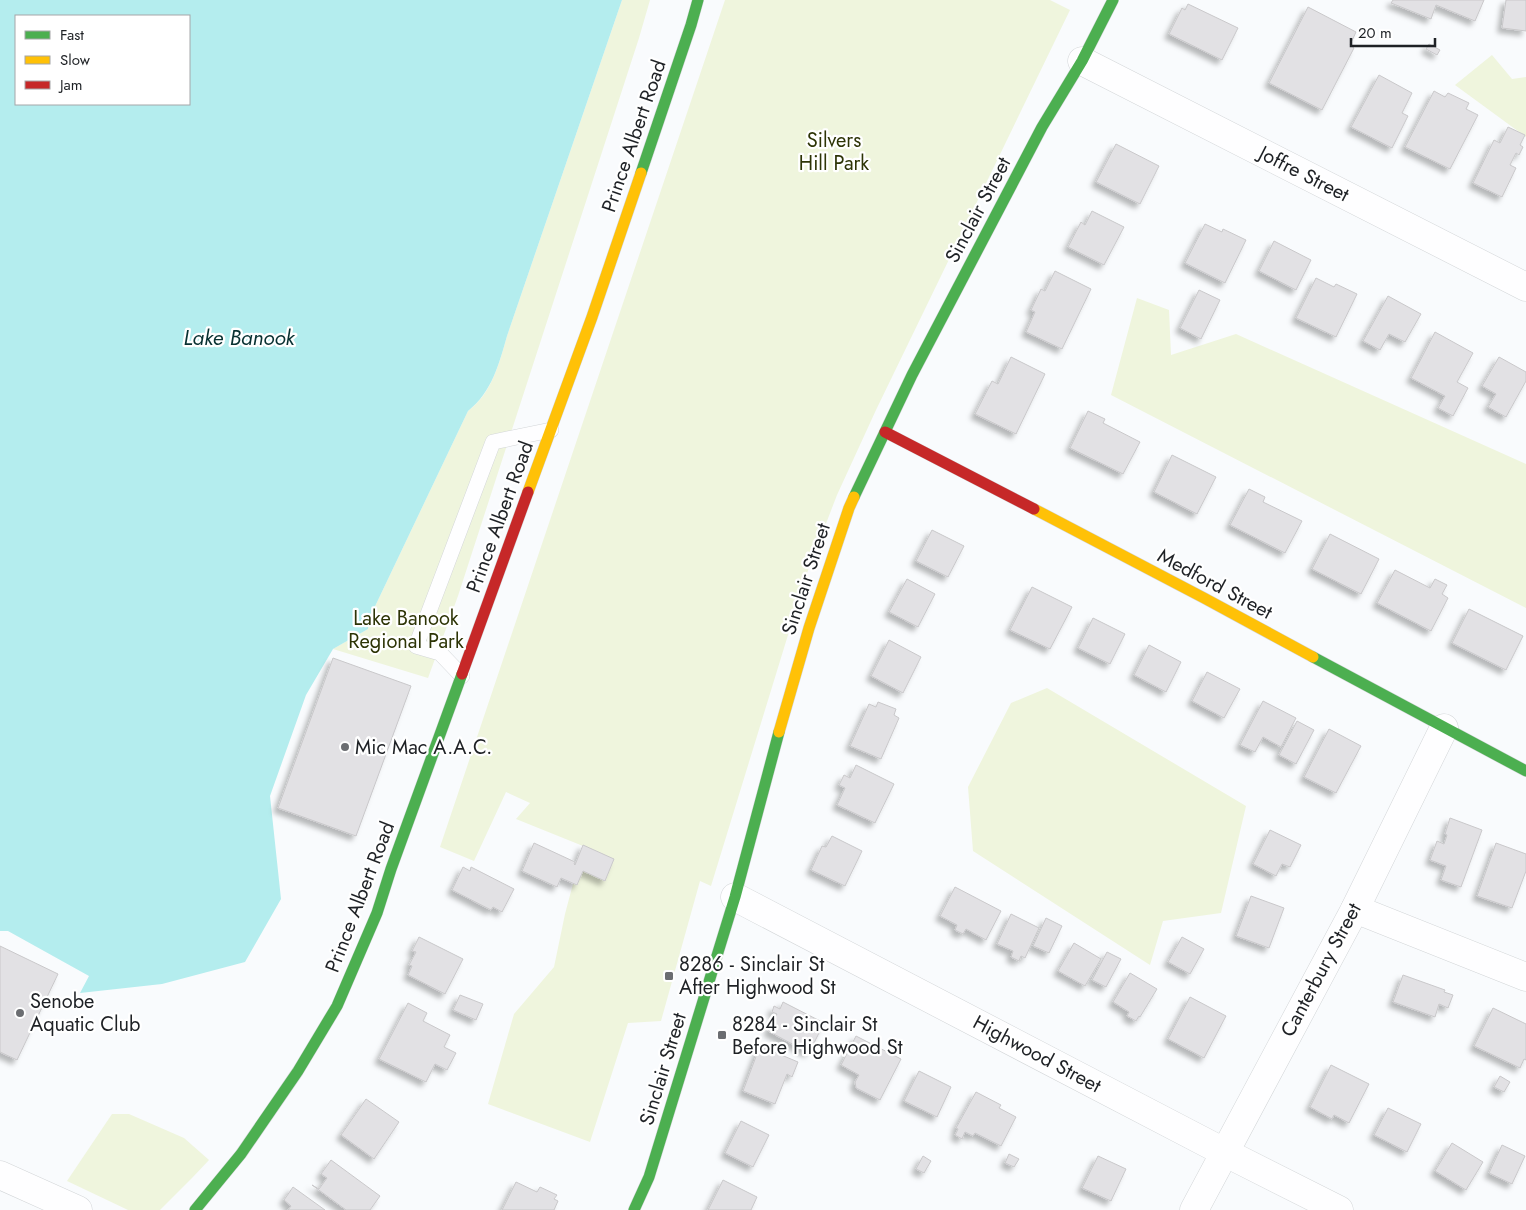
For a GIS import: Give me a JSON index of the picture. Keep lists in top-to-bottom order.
{
  "streets": {
    "street": [
      "Prince Albert Road",
      "Joffre Street",
      "Sinclair Street",
      "Medford Street",
      "Canterbury Street",
      "Highwood Street"
    ]
  },
  "crossings": [
    ["Joffre Street", "Sinclair Street"],
    ["Sinclair Street", "Medford Street"],
    ["Sinclair Street", "Highwood Street"],
    ["Medford Street", "Canterbury Street"],
    ["Canterbury Street", "Highwood Street"]
  ],
  "water": ["Lake Banook"],
  "parks": ["Silvers Hill Park", "Lake Banook Regional Park"],
  "places": {
    "other": ["Mic Mac A.A.C.", "Senobe Aquatic Club"],
    "transit": ["8286 - Sinclair St After Highwood St", "8284 - Sinclair St Before Highwood St"]
  },
  "legend": ["Fast", "Slow", "Jam"],
  "scale_bar": "20 m"
}
